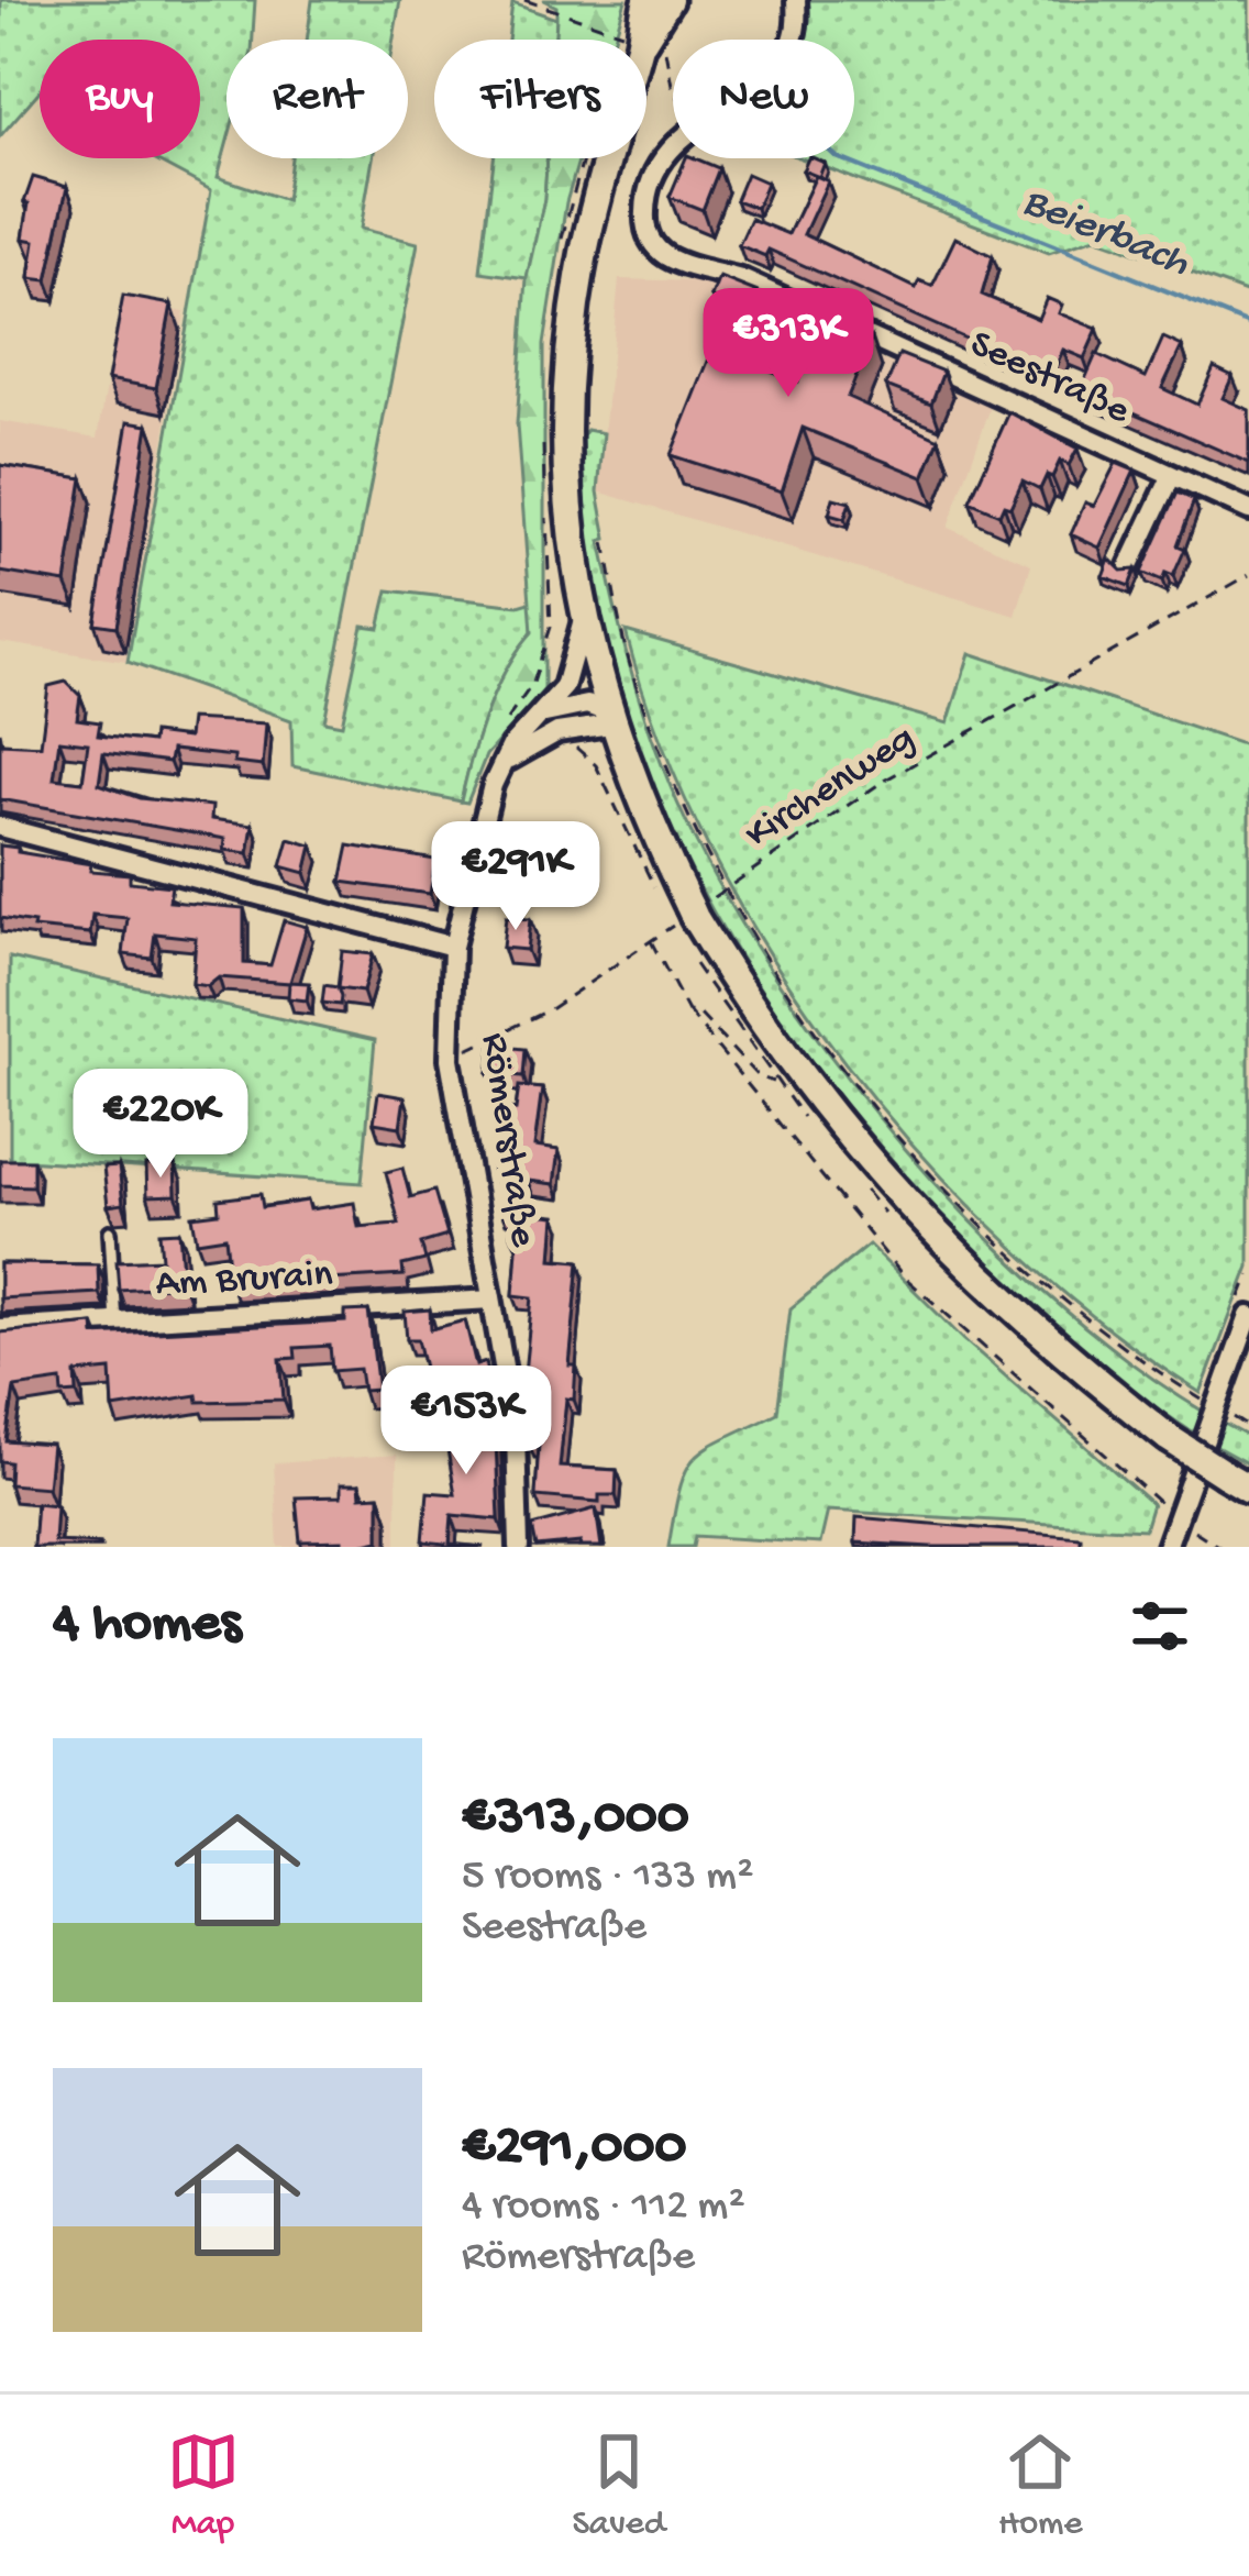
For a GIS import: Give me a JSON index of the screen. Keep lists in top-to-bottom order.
{
  "streets": {
    "main road": ["Römerstraße"],
    "street": ["Seestraße", "Am Brurain"],
    "path": ["Kirchenweg"]
  },
  "crossings": [
    ["Kirchenweg", "Römerstraße"],
    ["Römerstraße", "Am Brurain"]
  ],
  "water": ["Beierbach"],
  "page": {
    "chip": [
      "Buy",
      "Rent",
      "Filters",
      "New"
    ],
    "price": [
      "€313K",
      "€291K",
      "€220K",
      "€153K"
    ],
    "heading": "4 homes",
    "list": [
      {
        "name": "€313,000",
        "note": "5 rooms · 133 m² · Seestraße"
      },
      {
        "name": "€291,000",
        "note": "4 rooms · 112 m² · Römerstraße"
      }
    ],
    "tabs": ["Map", "Saved", "Home"]
  }
}
